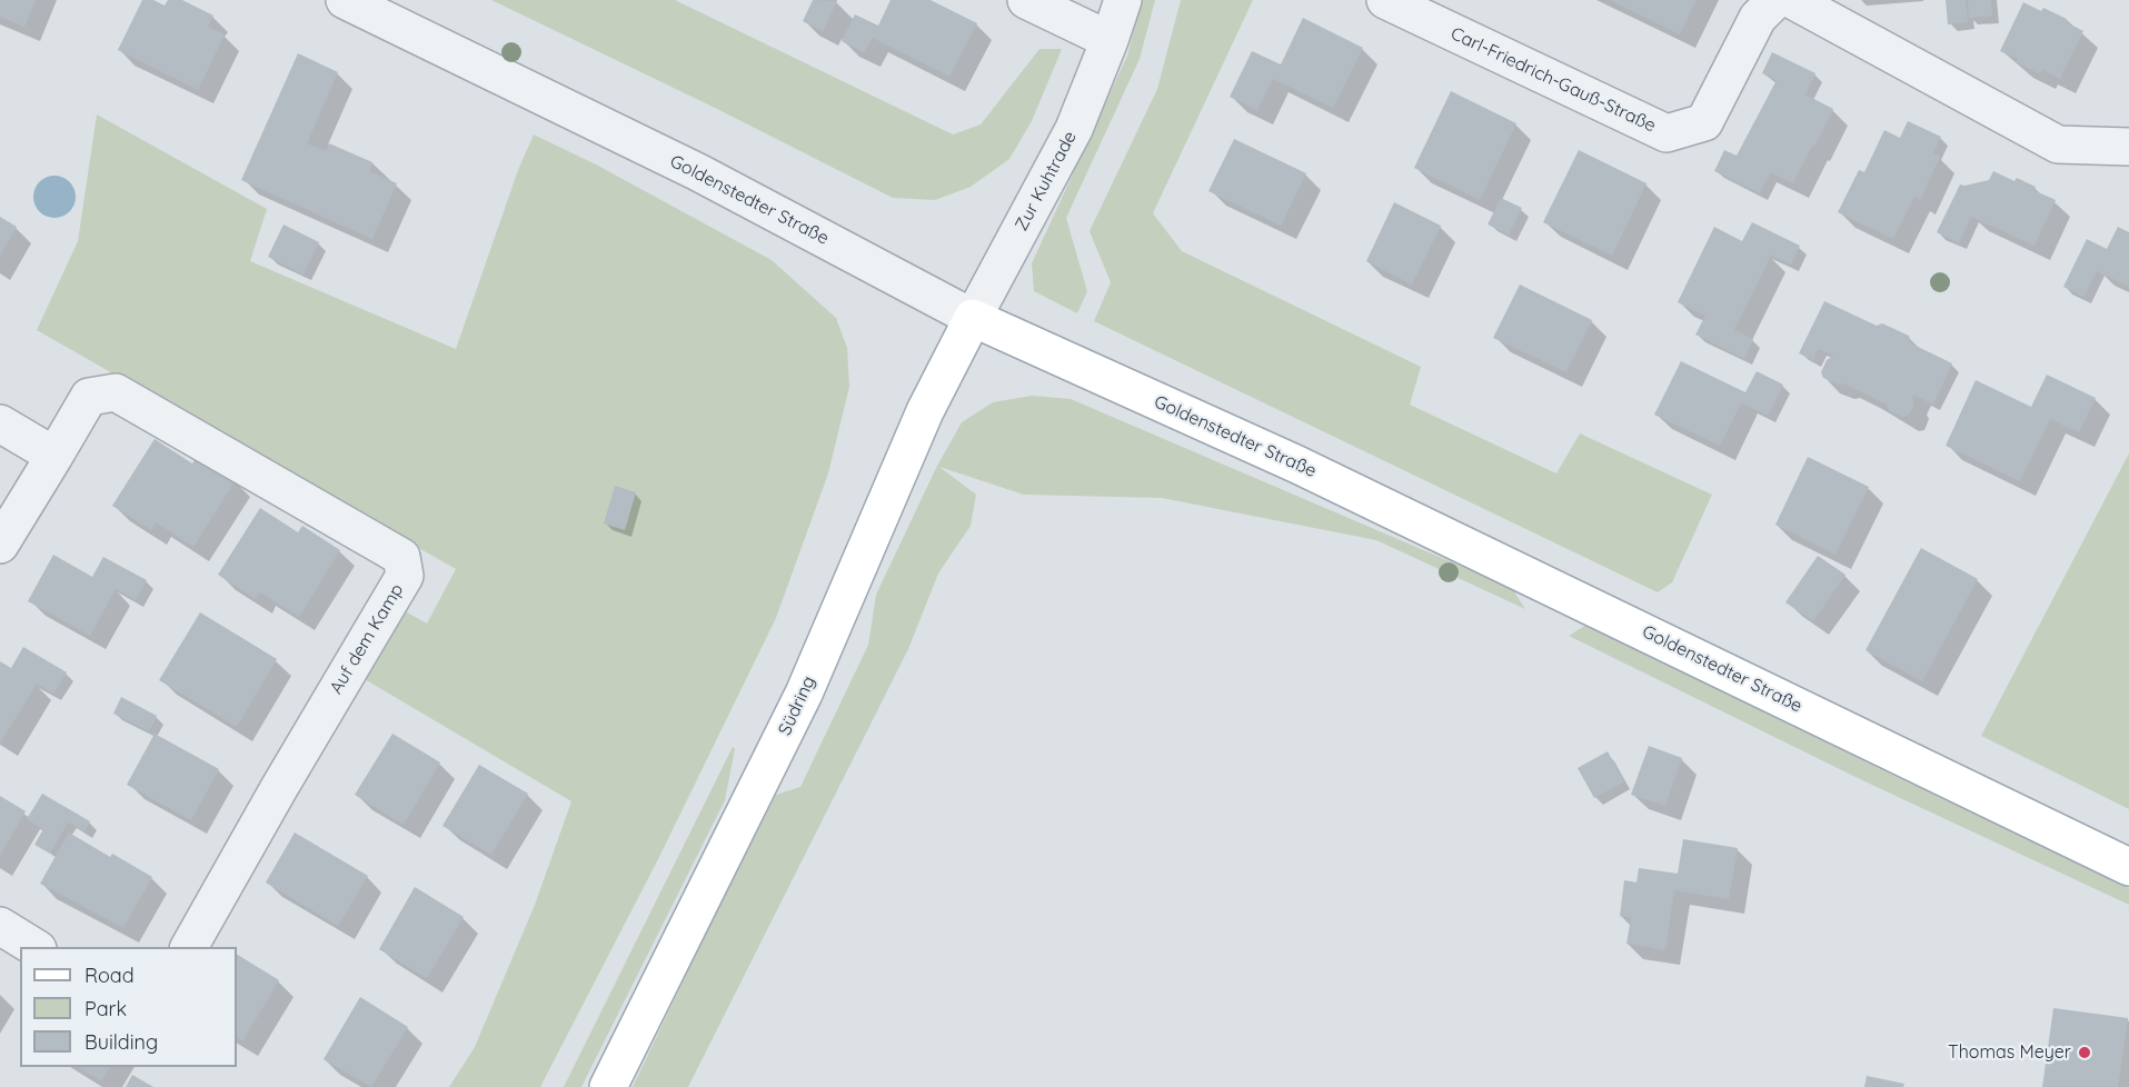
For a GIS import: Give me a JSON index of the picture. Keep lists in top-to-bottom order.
{
  "streets": {
    "main road": ["Goldenstedter Straße", "Südring"],
    "street": ["Carl-Friedrich-Gauß-Straße", "Zur Kuhtrade", "Auf dem Kamp"]
  },
  "crossings": [
    ["Zur Kuhtrade", "Goldenstedter Straße"],
    ["Zur Kuhtrade", "Südring"],
    ["Goldenstedter Straße", "Südring"]
  ],
  "places": ["Thomas Meyer"],
  "legend": ["Road", "Park", "Building"]
}
